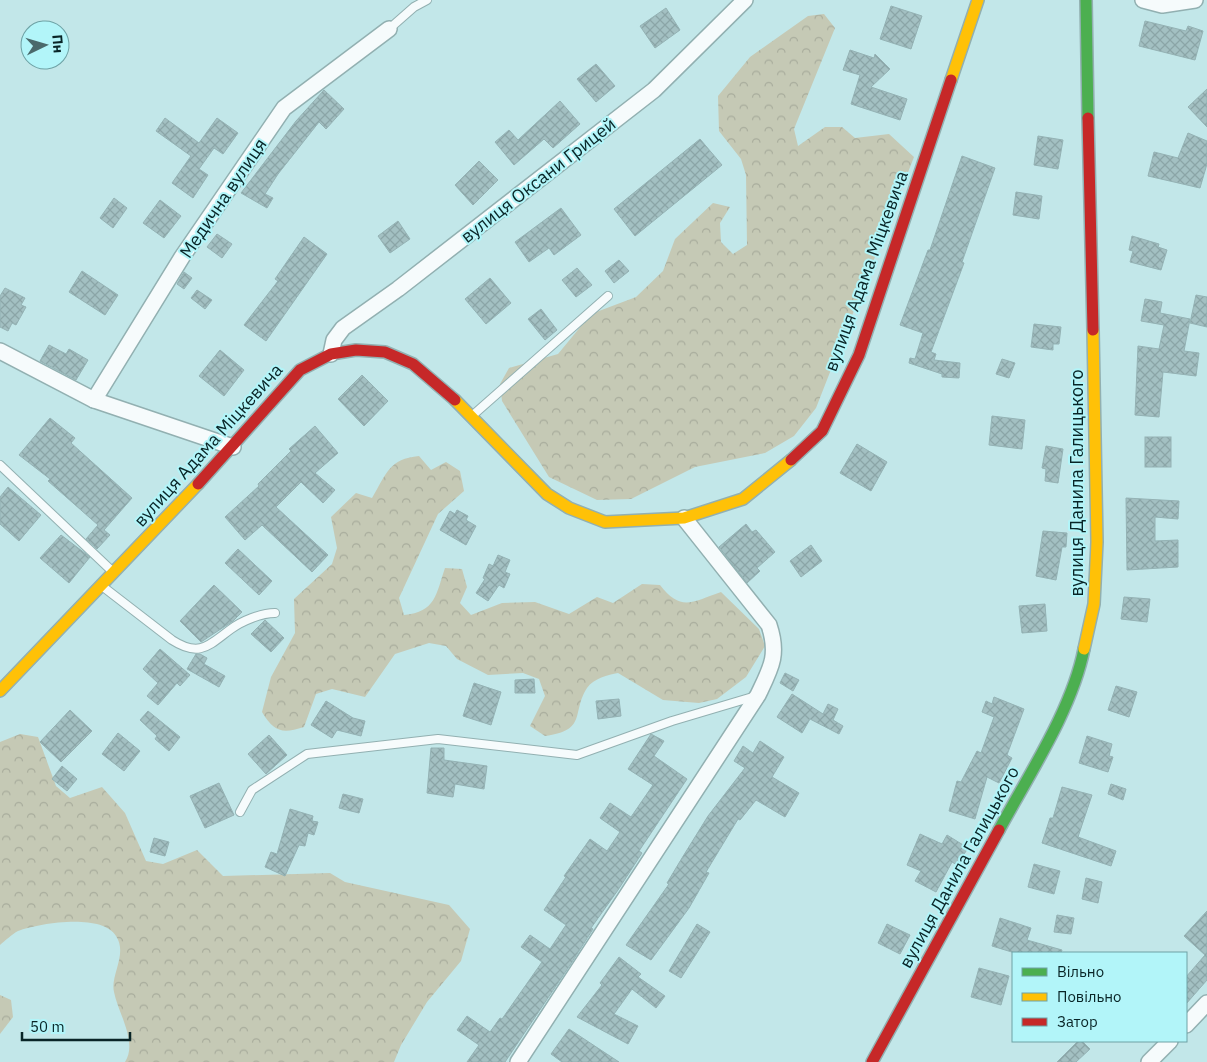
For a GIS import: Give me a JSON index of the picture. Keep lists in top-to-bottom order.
{
  "streets": {
    "street": [
      "вулиця Оксани Грицей",
      "Медична вулиця",
      "вулиця Адама Міцкевича",
      "вулиця Данила Галицького"
    ]
  },
  "crossings": [
    ["вулиця Оксани Грицей", "вулиця Адама Міцкевича"]
  ],
  "legend": ["Вільно", "Повільно", "Затор"],
  "scale_bar": "50 m",
  "north": "right"
}
